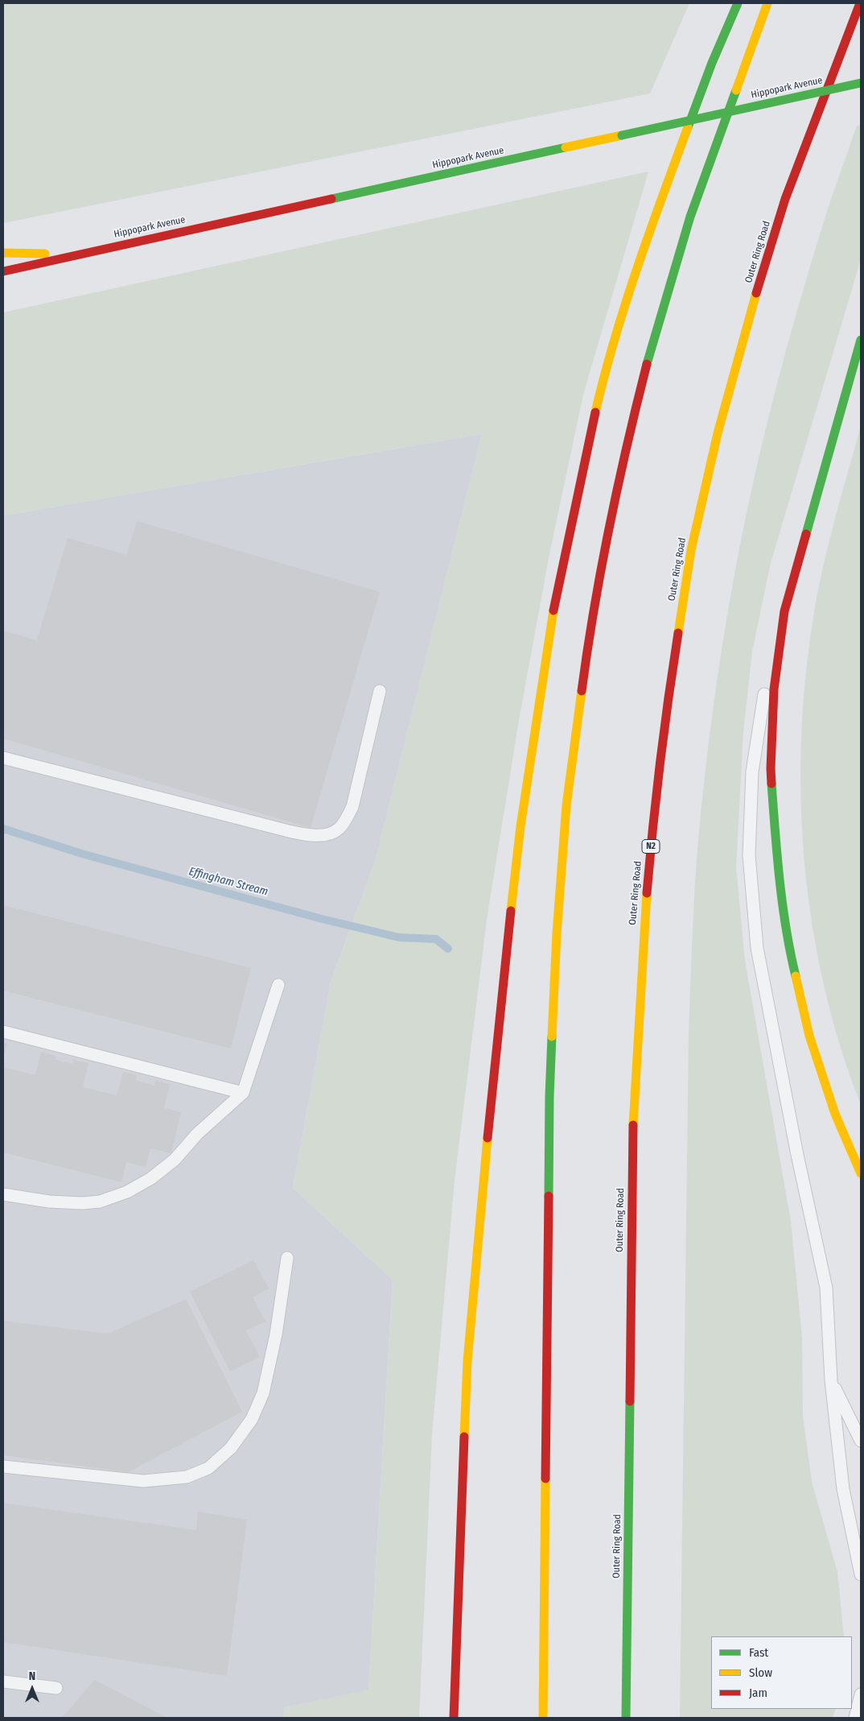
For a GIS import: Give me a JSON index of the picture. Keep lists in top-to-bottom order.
{
  "streets": {
    "main road": ["Hippopark Avenue", "Outer Ring Road", "N2"]
  },
  "water": ["Effingham Stream"],
  "legend": ["Fast", "Slow", "Jam"],
  "north": "top"
}
